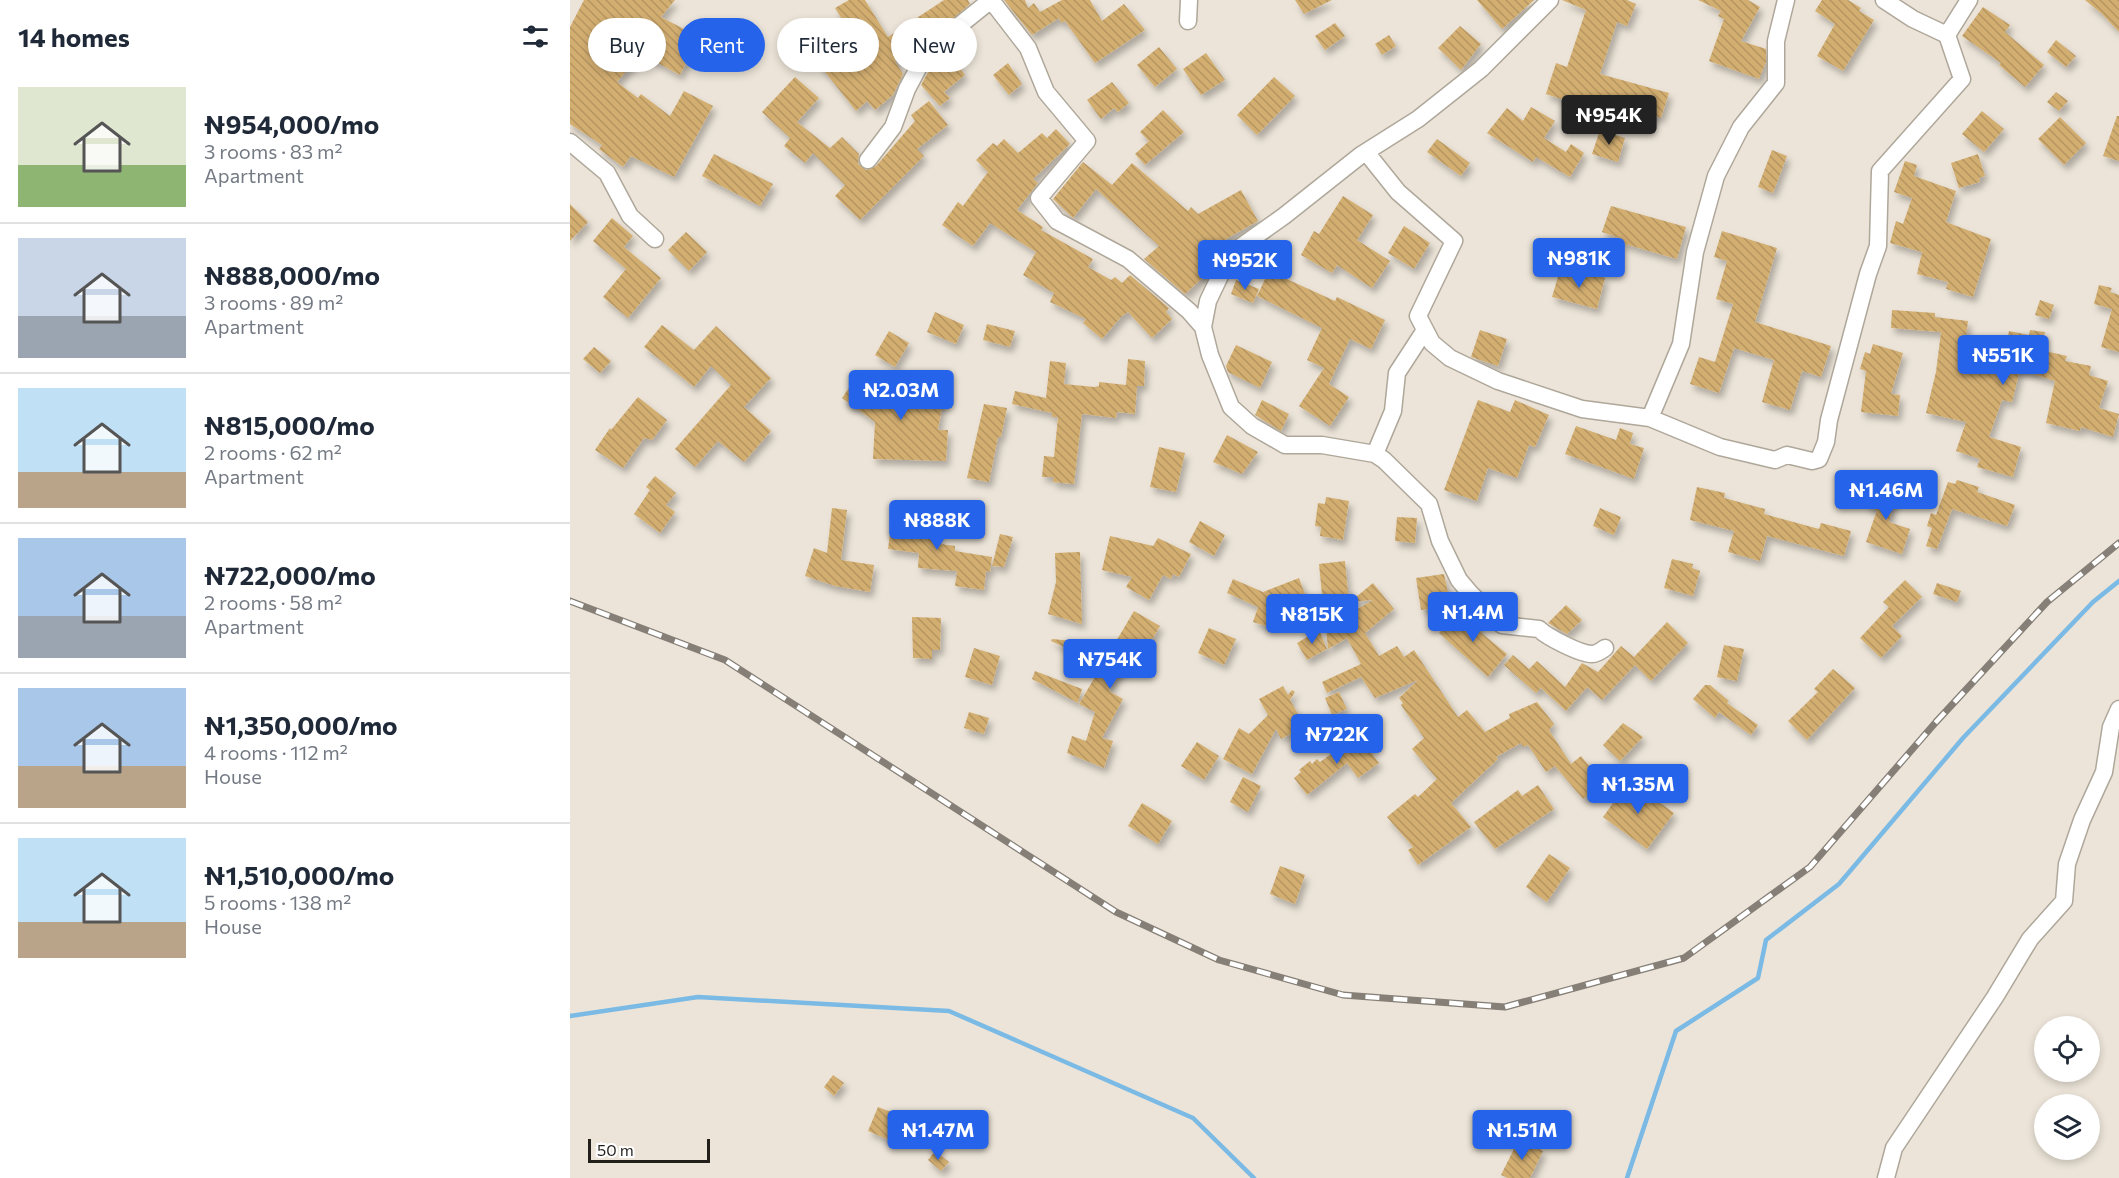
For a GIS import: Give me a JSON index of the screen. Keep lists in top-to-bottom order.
{
  "scale_bar": "50 m",
  "page": {
    "heading": "14 homes",
    "chip": [
      "Buy",
      "Rent",
      "Filters",
      "New"
    ],
    "list": [
      {
        "name": "₦954,000/mo",
        "note": "3 rooms · 83 m² · Apartment"
      },
      {
        "name": "₦888,000/mo",
        "note": "3 rooms · 89 m² · Apartment"
      },
      {
        "name": "₦815,000/mo",
        "note": "2 rooms · 62 m² · Apartment"
      },
      {
        "name": "₦722,000/mo",
        "note": "2 rooms · 58 m² · Apartment"
      },
      {
        "name": "₦1,350,000/mo",
        "note": "4 rooms · 112 m² · House"
      },
      {
        "name": "₦1,510,000/mo",
        "note": "5 rooms · 138 m² · House"
      }
    ],
    "price": [
      "₦954K",
      "₦981K",
      "₦952K",
      "₦551K",
      "₦2.03M",
      "₦1.46M",
      "₦888K",
      "₦1.4M",
      "₦815K",
      "₦754K",
      "₦722K",
      "₦1.35M",
      "₦1.47M",
      "₦1.51M"
    ],
    "scale": "50 m"
  }
}
